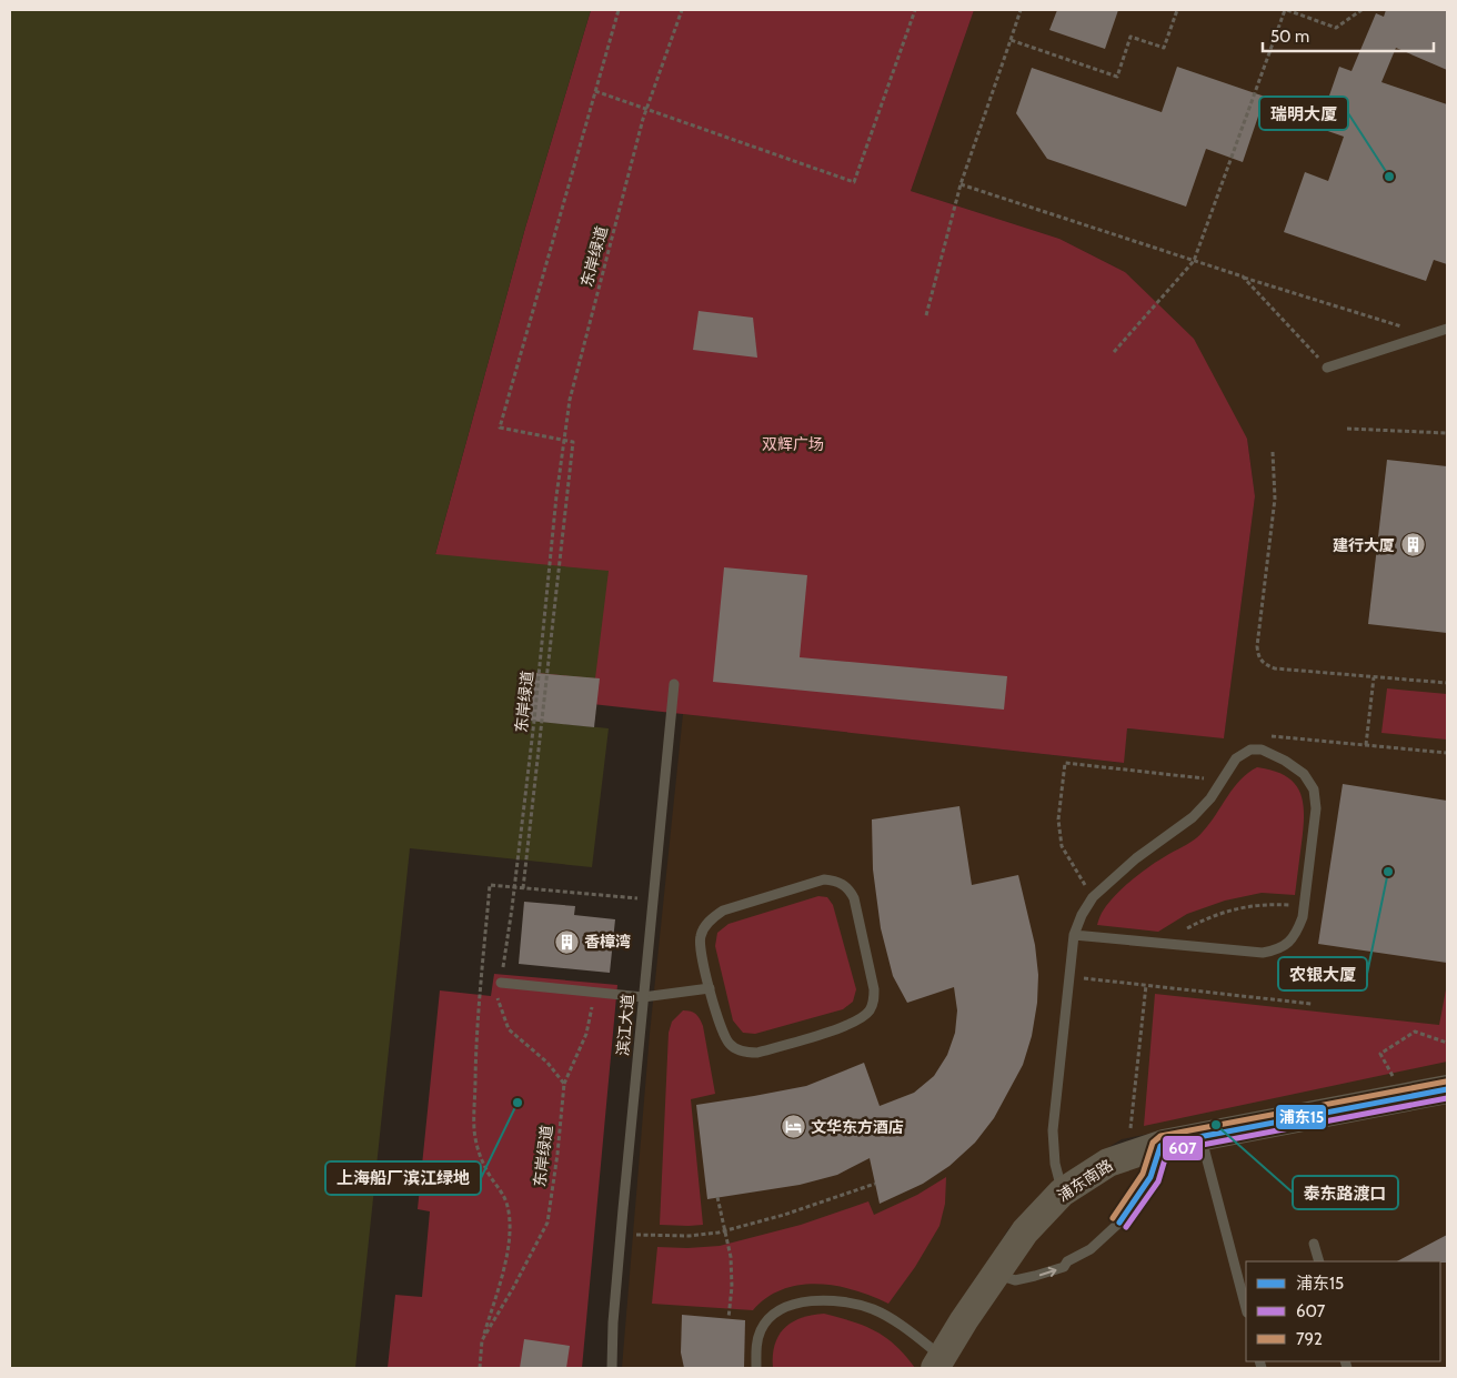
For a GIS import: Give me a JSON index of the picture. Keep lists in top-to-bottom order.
{
  "streets": {
    "street": ["浦东南路"],
    "lane": ["滨江大道"],
    "path": ["东岸绿道"]
  },
  "parks": ["双辉广场"],
  "places": {
    "other": [
      "瑞明大厦",
      "农银大厦",
      "上海船厂滨江绿地",
      "泰东路渡口"
    ],
    "building": ["建行大厦", "香樟湾"],
    "hotel": ["文华东方酒店"]
  },
  "lines": ["transit line 792", "transit line 浦东15", "transit line 607"],
  "legend": ["浦东15", "607", "792"],
  "scale_bar": "50 m"
}
